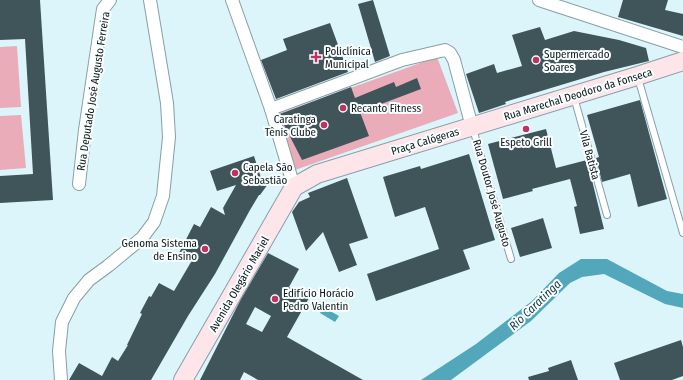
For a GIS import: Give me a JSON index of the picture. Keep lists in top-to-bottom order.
{
  "streets": {
    "main road": ["Rua Marechal Deodoro da Fonseca", "Praça Calógeras", "Avenida Olegário Maciel"],
    "street": ["Rua Deputado José Augusto Ferreira"],
    "lane": ["Vila Batista", "Rua Doutor José Augusto"]
  },
  "crossings": [
    ["Rua Marechal Deodoro da Fonseca", "Praça Calógeras"],
    ["Rua Marechal Deodoro da Fonseca", "Vila Batista"],
    ["Rua Marechal Deodoro da Fonseca", "Rua Doutor José Augusto"],
    ["Praça Calógeras", "Rua Doutor José Augusto"],
    ["Praça Calógeras", "Avenida Olegário Maciel"]
  ],
  "water": ["Rio Caratinga"],
  "places": {
    "health": ["Policlínica Municipal"],
    "other": [
      "Supermercado Soares",
      "Recanto Fitness",
      "Caratinga Tênis Clube",
      "Espeto Grill",
      "Capela São Sebastião",
      "Genoma Sistema de Ensino",
      "Edifício Horácio Pedro Valentin"
    ]
  }
}
